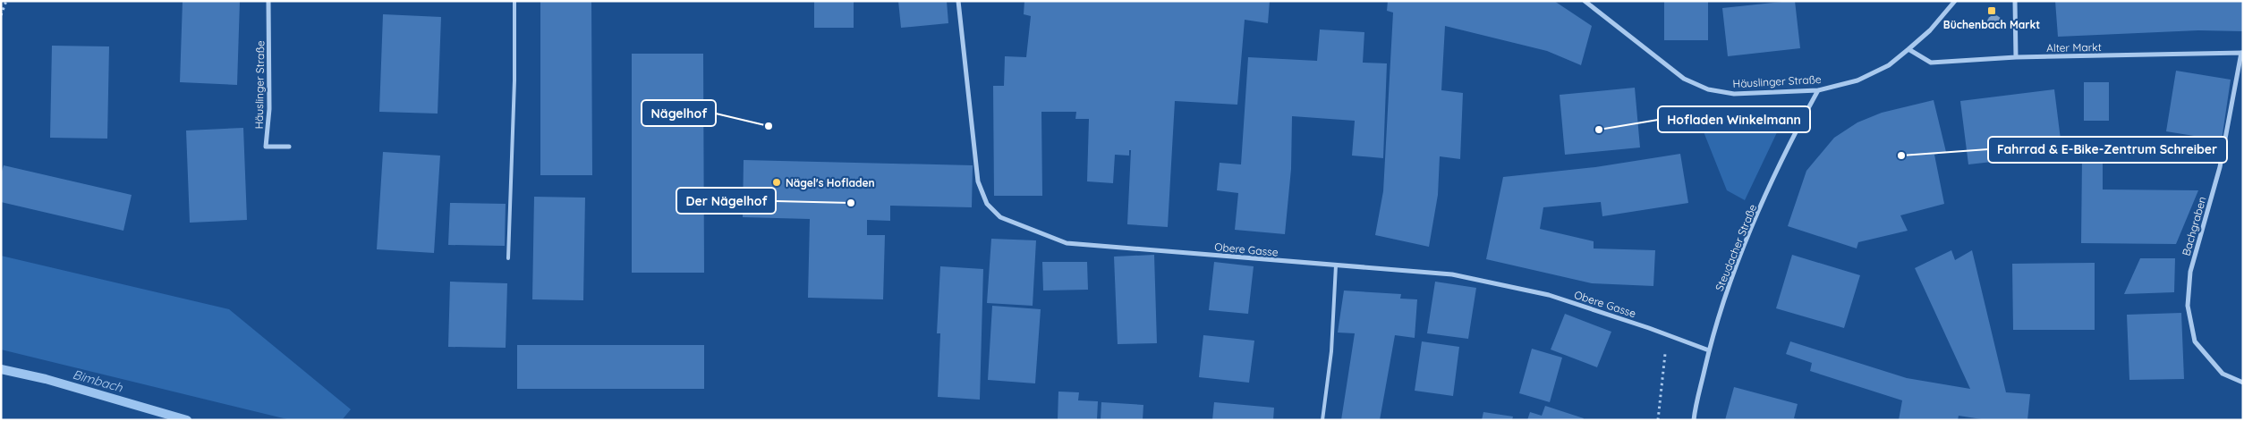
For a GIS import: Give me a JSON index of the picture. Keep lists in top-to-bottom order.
{
  "streets": {
    "street": [
      "Alter Markt",
      "Häuslinger Straße",
      "Bachgraben",
      "Steudacher Straße",
      "Obere Gasse"
    ]
  },
  "crossings": [
    ["Alter Markt", "Häuslinger Straße"],
    ["Alter Markt", "Bachgraben"],
    ["Häuslinger Straße", "Steudacher Straße"],
    ["Steudacher Straße", "Obere Gasse"]
  ],
  "water": ["Bimbach"],
  "places": {
    "transit": ["Büchenbach Markt"],
    "other": [
      "Nägelhof",
      "Hofladen Winkelmann",
      "Fahrrad & E-Bike-Zentrum Schreiber",
      "Nägel's Hofladen",
      "Der Nägelhof"
    ]
  }
}
